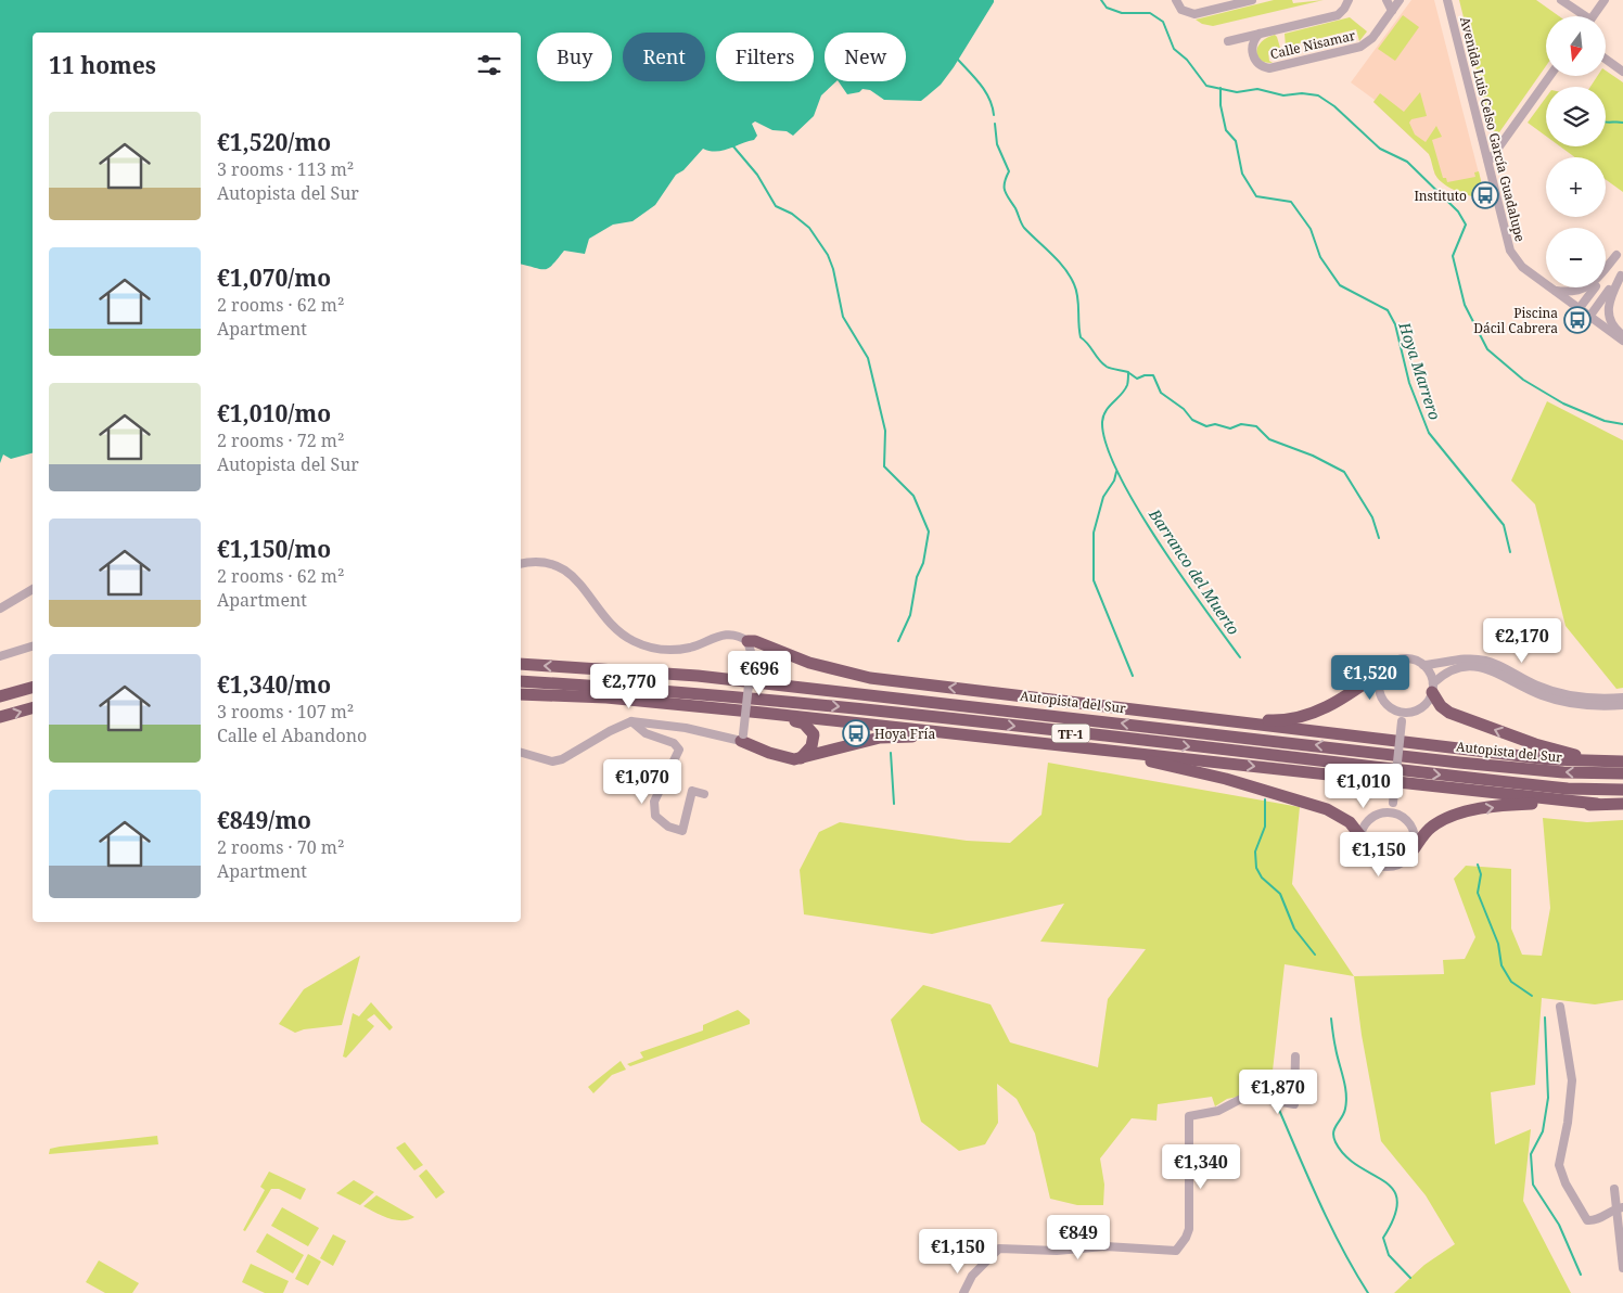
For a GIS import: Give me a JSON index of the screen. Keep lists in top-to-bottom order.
{
  "streets": {
    "highway": ["Autopista del Sur", "TF-1"],
    "street": ["Calle Nisamar", "Avenida Luis Celso García Guadalupe"]
  },
  "water": ["Hoya Marrero", "Barranco del Muerto"],
  "places": {
    "bus stop": ["Instituto", "Piscina Dácil Cabrera", "Hoya Fría"]
  },
  "north": "bottom",
  "page": {
    "map_buttons": ["+", "−"],
    "chip": [
      "Buy",
      "Rent",
      "Filters",
      "New"
    ],
    "heading": "11 homes",
    "list": [
      {
        "name": "€1,520/mo",
        "note": "3 rooms · 113 m² · Autopista del Sur"
      },
      {
        "name": "€1,070/mo",
        "note": "2 rooms · 62 m² · Apartment"
      },
      {
        "name": "€1,010/mo",
        "note": "2 rooms · 72 m² · Autopista del Sur"
      },
      {
        "name": "€1,150/mo",
        "note": "2 rooms · 62 m² · Apartment"
      },
      {
        "name": "€1,340/mo",
        "note": "3 rooms · 107 m² · Calle el Abandono"
      },
      {
        "name": "€849/mo",
        "note": "2 rooms · 70 m² · Apartment"
      }
    ],
    "price": [
      "€2,170",
      "€696",
      "€1,520",
      "€2,770",
      "€1,070",
      "€1,010",
      "€1,150",
      "€1,870",
      "€1,340",
      "€849",
      "€1,150"
    ]
  }
}
